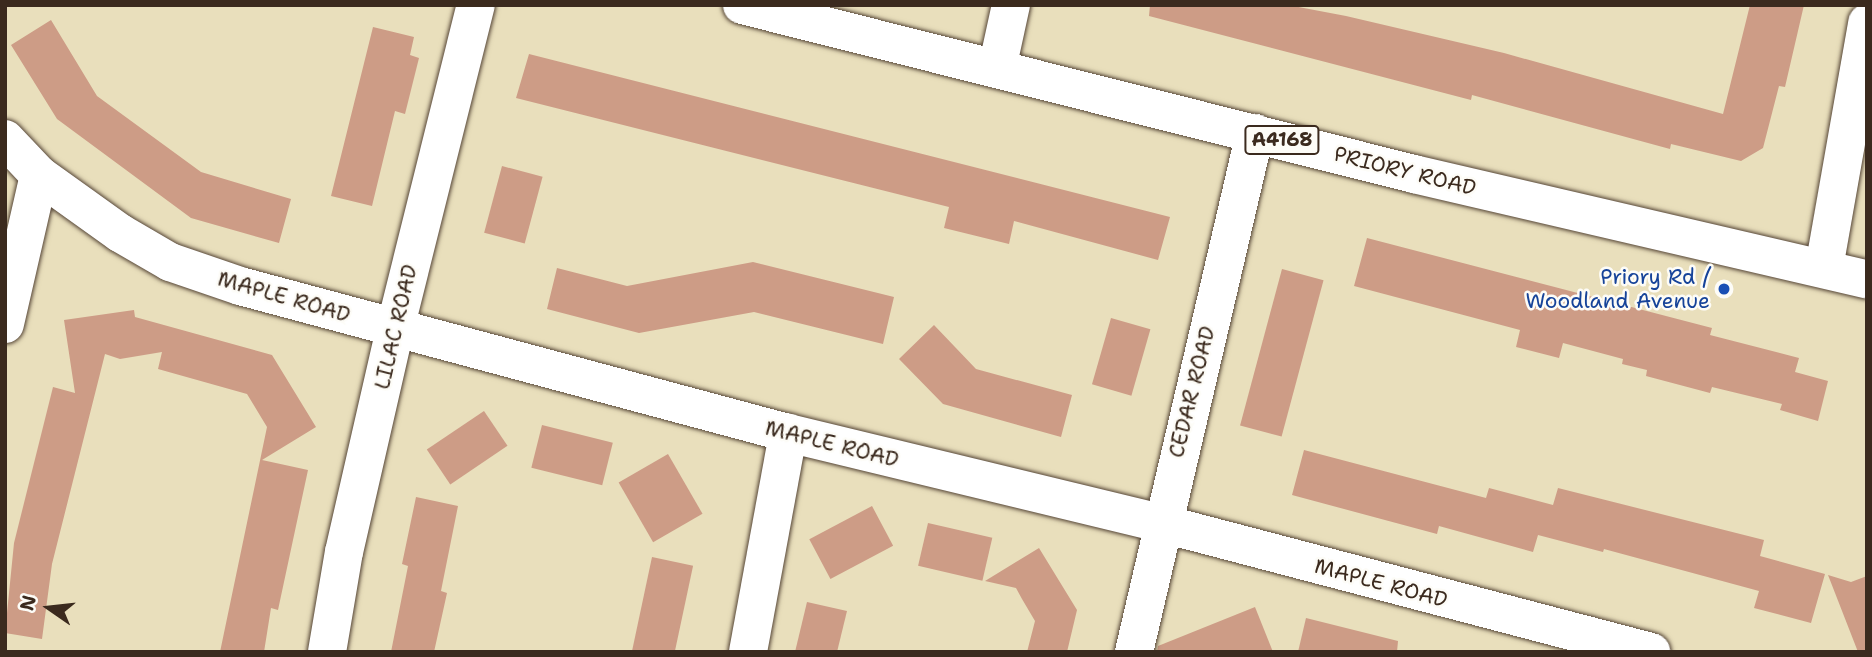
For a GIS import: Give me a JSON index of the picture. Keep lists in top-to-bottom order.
{
  "streets": {
    "street": [
      "A4168",
      "PRIORY ROAD",
      "MAPLE ROAD",
      "LILAC ROAD",
      "CEDAR ROAD"
    ]
  },
  "crossings": [
    ["PRIORY ROAD", "CEDAR ROAD"],
    ["MAPLE ROAD", "LILAC ROAD"],
    ["MAPLE ROAD", "CEDAR ROAD"]
  ],
  "places": ["Priory Rd / Woodland Avenue"],
  "north": "left"
}
